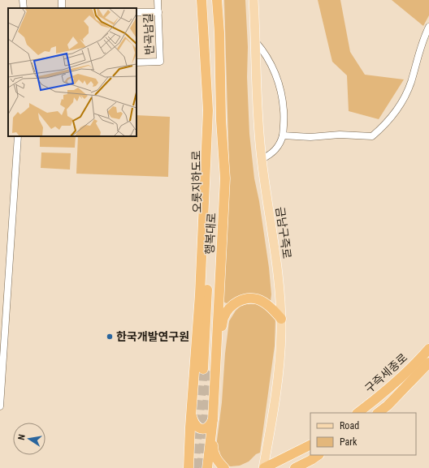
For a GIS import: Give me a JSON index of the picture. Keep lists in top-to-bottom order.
{
  "streets": {
    "highway": ["오롯지하도로", "행복대로", "구즉세종로"],
    "main road": ["금남구즉로"],
    "street": ["반곡남길"]
  },
  "crossings": [
    ["오롯지하도로", "행복대로"]
  ],
  "places": ["한국개발연구원"],
  "legend": ["Road", "Park"],
  "north": "left"
}
